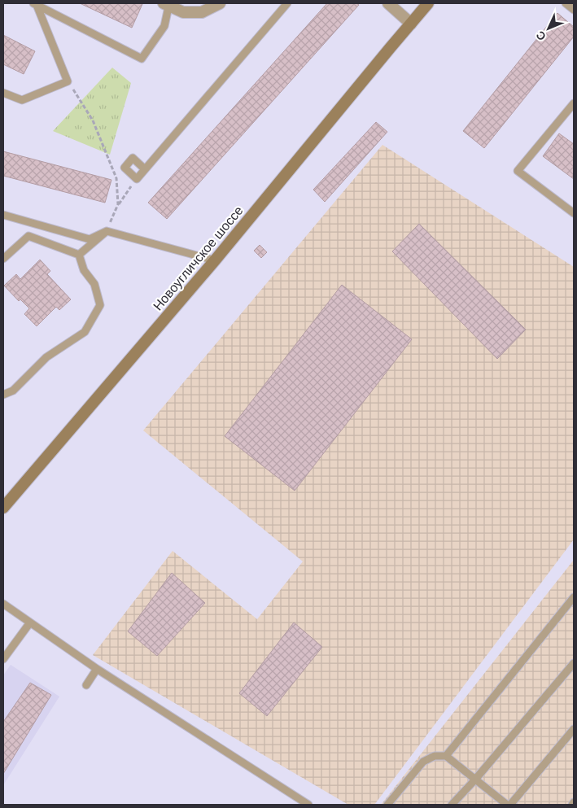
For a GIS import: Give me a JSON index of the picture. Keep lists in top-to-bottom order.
{
  "streets": {
    "main road": ["Новоугличское шоссе"]
  },
  "north": "bottom left"
}
